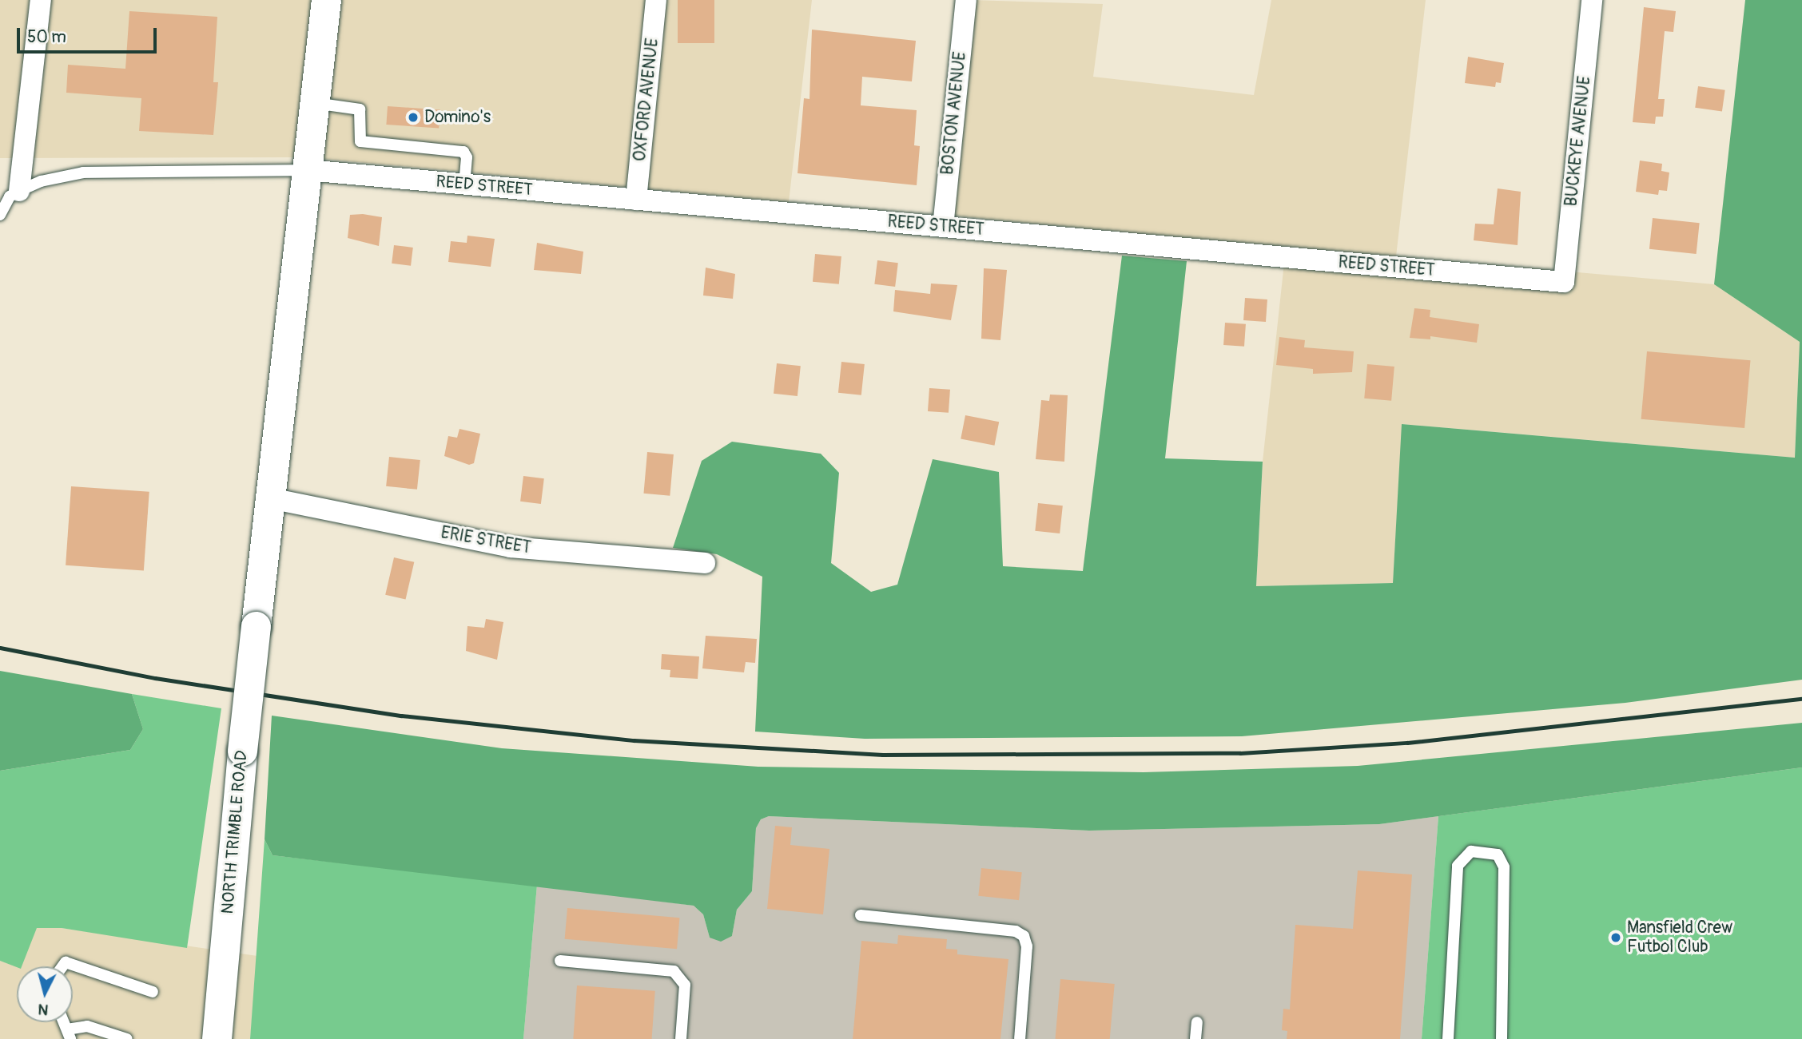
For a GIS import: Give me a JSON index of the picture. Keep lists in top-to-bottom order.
{
  "streets": {
    "main road": ["NORTH TRIMBLE ROAD"],
    "street": [
      "OXFORD AVENUE",
      "BOSTON AVENUE",
      "BUCKEYE AVENUE",
      "REED STREET",
      "ERIE STREET"
    ]
  },
  "crossings": [
    ["OXFORD AVENUE", "REED STREET"],
    ["BOSTON AVENUE", "REED STREET"],
    ["BUCKEYE AVENUE", "REED STREET"],
    ["REED STREET", "NORTH TRIMBLE ROAD"],
    ["ERIE STREET", "NORTH TRIMBLE ROAD"]
  ],
  "places": ["Domino's", "Mansfield Crew Futbol Club"],
  "scale_bar": "50 m",
  "north": "bottom"
}
